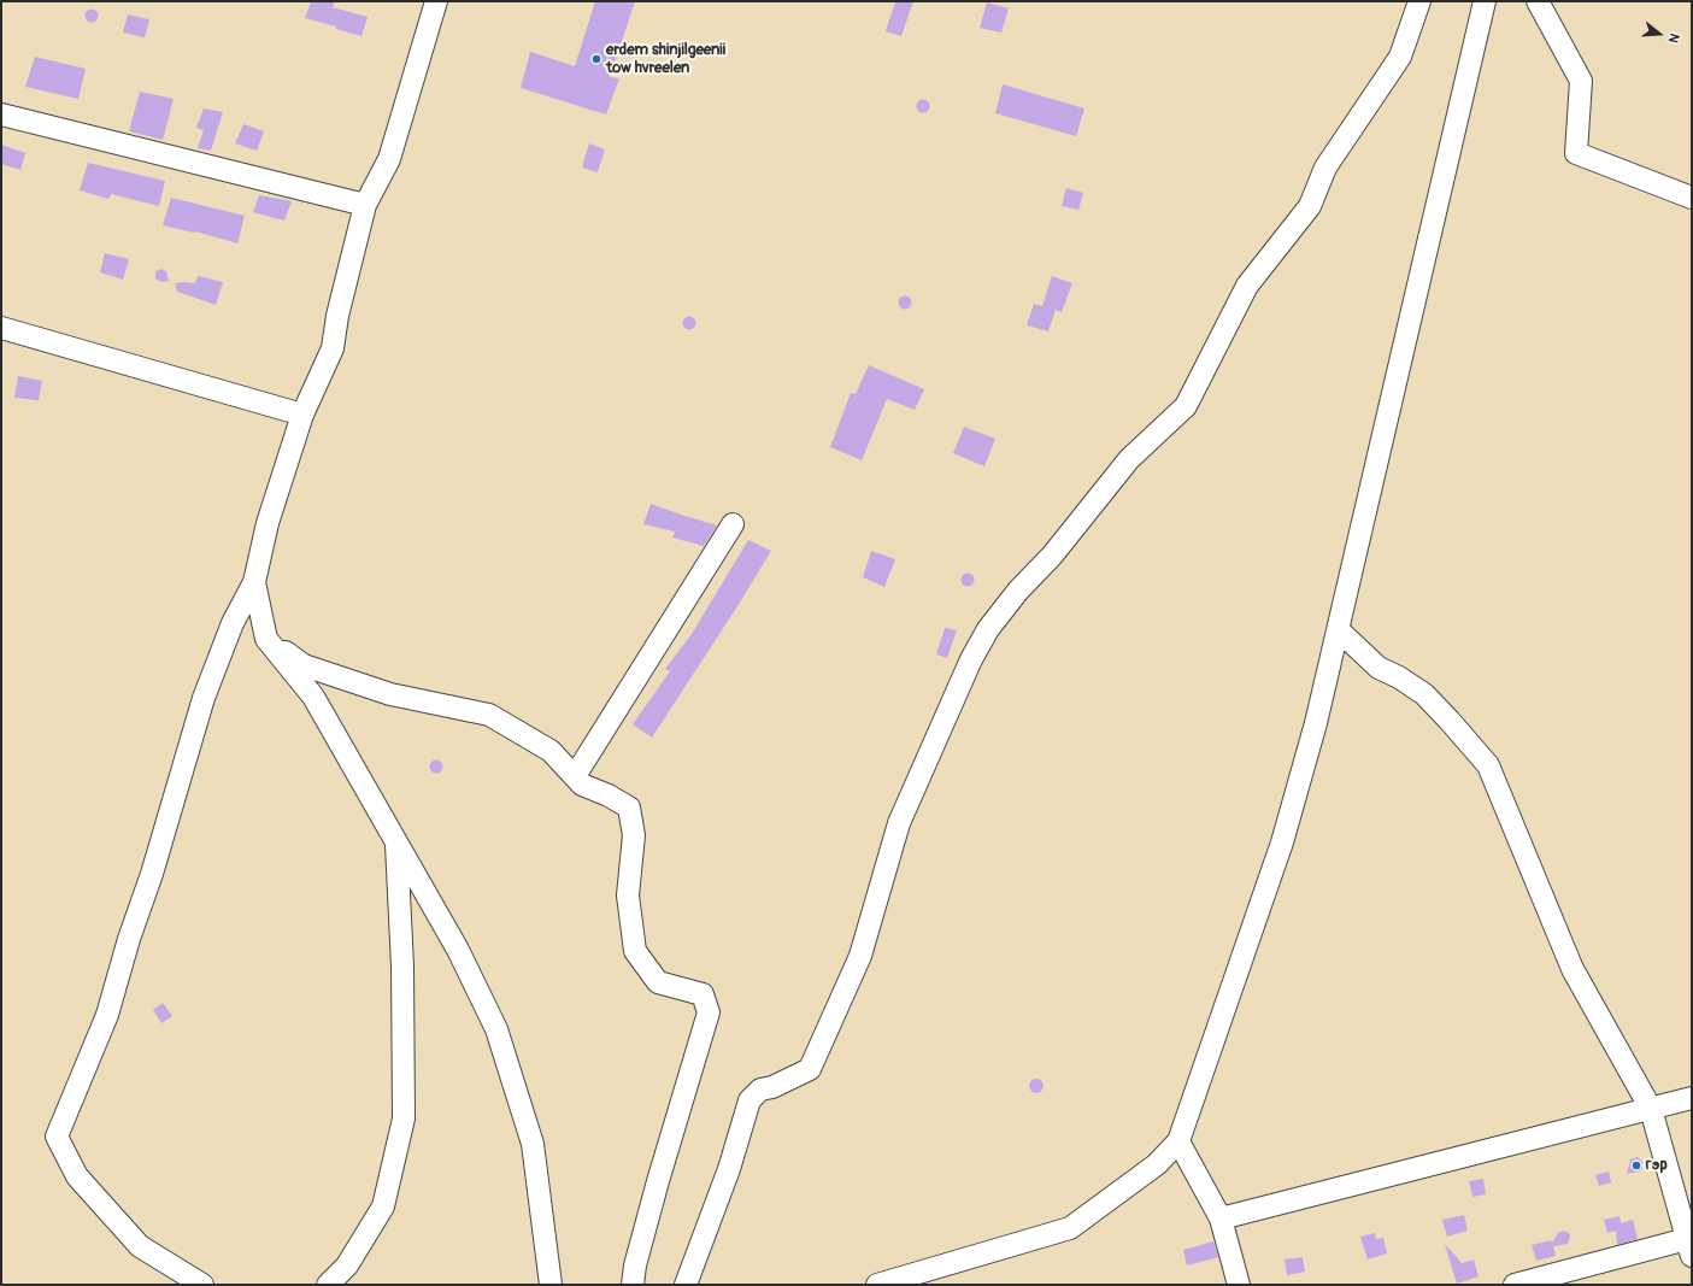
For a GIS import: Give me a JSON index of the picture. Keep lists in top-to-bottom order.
{
  "places": ["erdem shinjilgeenii tow hvreelen", "гэр"],
  "north": "right"
}
